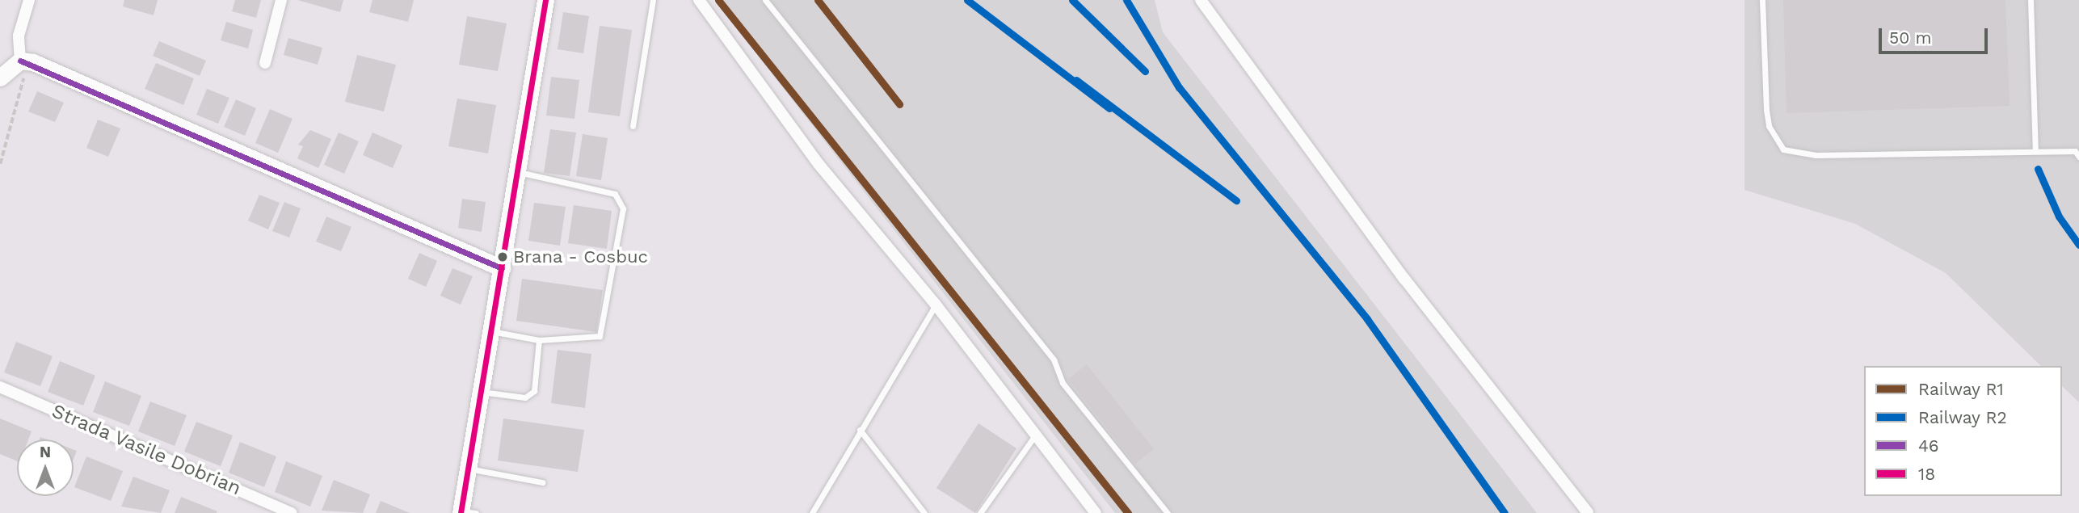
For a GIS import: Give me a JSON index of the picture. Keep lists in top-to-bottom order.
{
  "streets": {
    "street": ["Strada Vasile Dobrian"]
  },
  "places": ["Brana - Cosbuc"],
  "lines": [
    "rail line R1",
    "rail line R2",
    "transit line 18",
    "transit line 46"
  ],
  "legend": [
    "Railway R1",
    "Railway R2",
    "46",
    "18"
  ],
  "scale_bar": "50 m",
  "north": "top"
}
